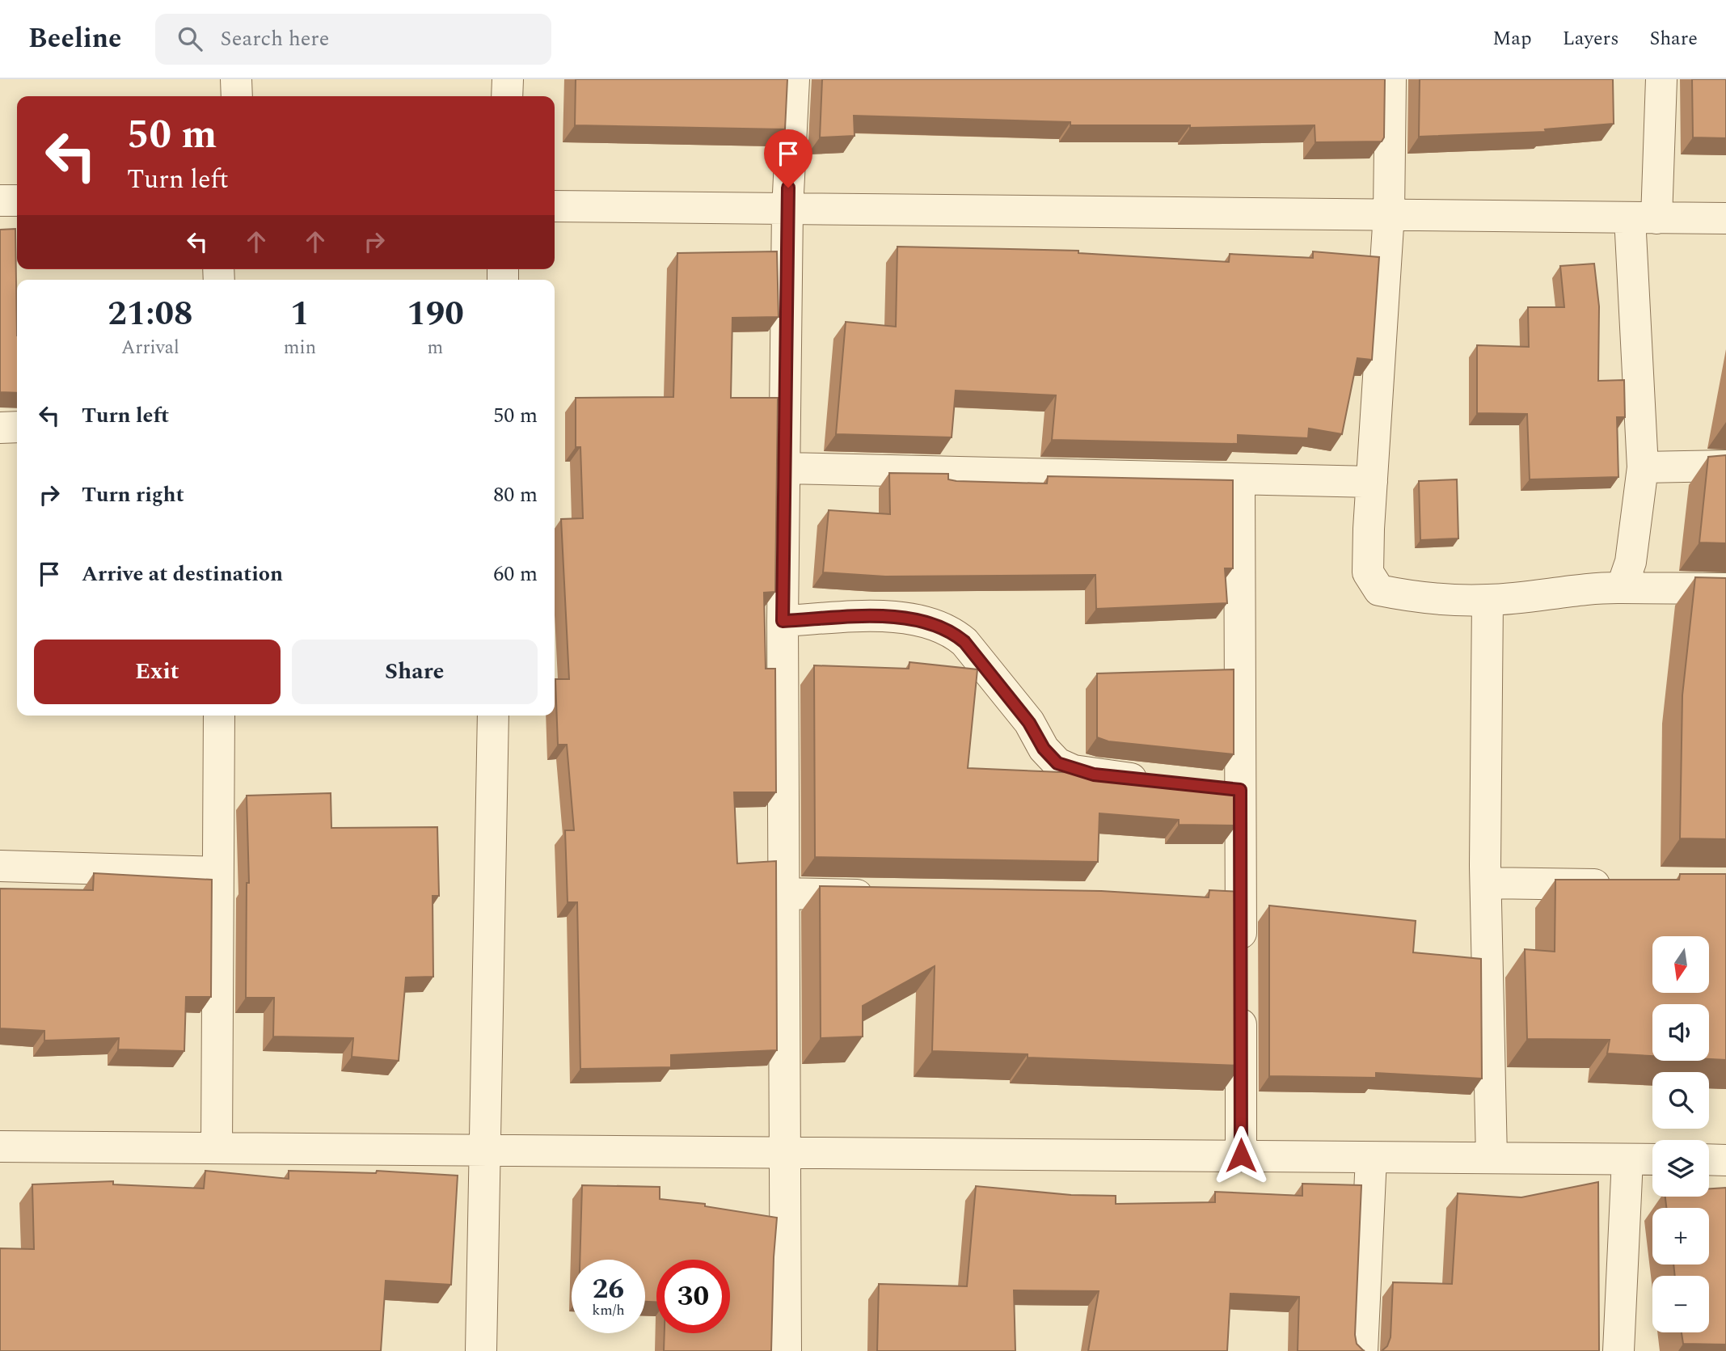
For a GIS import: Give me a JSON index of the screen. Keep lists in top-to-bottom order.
{
  "north": "bottom",
  "page": {
    "header": "Beeline",
    "search": "Search here",
    "nav": ["Map", "Layers", "Share"],
    "turn": ["50 m", "Turn left"],
    "eta": [
      "21:08",
      "Arrival",
      "1",
      "min",
      "190",
      "m"
    ],
    "list": [
      {
        "name": "Turn left",
        "value": "50 m"
      },
      {
        "name": "Turn right",
        "value": "80 m"
      },
      {
        "name": "Arrive at destination",
        "value": "60 m"
      }
    ],
    "buttons": ["Exit", "Share"],
    "map_buttons": ["+", "−"],
    "speed": "26 km/h",
    "limit": "30"
  }
}
